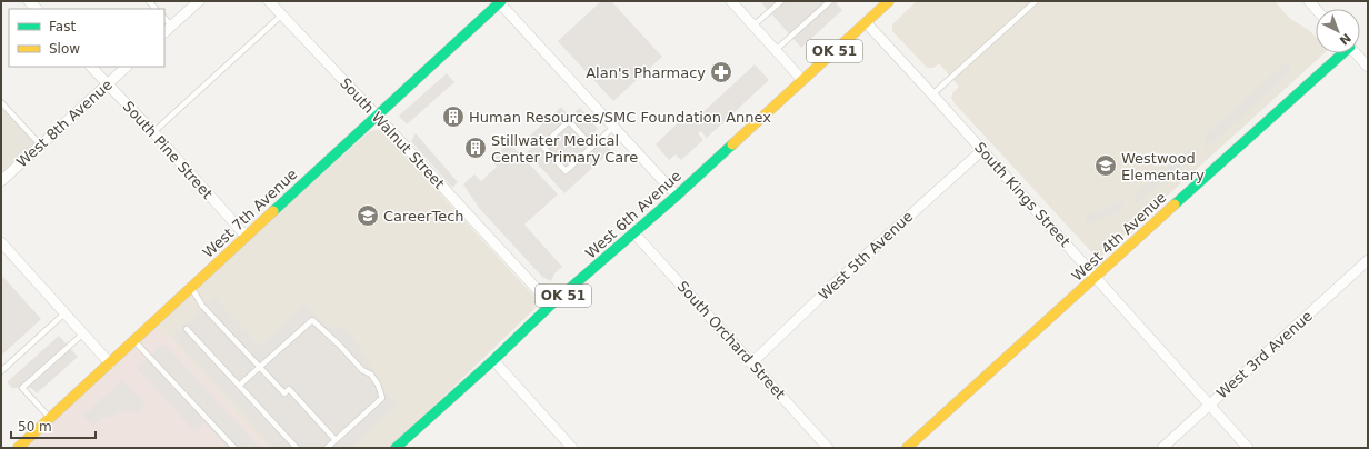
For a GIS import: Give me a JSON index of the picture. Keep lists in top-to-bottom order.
{
  "streets": {
    "main road": [
      "OK 51",
      "West 7th Avenue",
      "West 6th Avenue",
      "West 4th Avenue"
    ],
    "street": [
      "West 8th Avenue",
      "South Walnut Street",
      "South Pine Street",
      "South Kings Street",
      "West 5th Avenue",
      "South Orchard Street",
      "West 3rd Avenue"
    ]
  },
  "crossings": [
    ["West 8th Avenue", "South Pine Street"],
    ["South Walnut Street", "West 7th Avenue"],
    ["South Walnut Street", "West 6th Avenue"],
    ["South Pine Street", "West 7th Avenue"],
    ["South Kings Street", "West 6th Avenue"],
    ["South Kings Street", "West 4th Avenue"],
    ["South Kings Street", "West 5th Avenue"],
    ["South Kings Street", "West 3rd Avenue"],
    ["West 6th Avenue", "South Orchard Street"],
    ["West 5th Avenue", "South Orchard Street"]
  ],
  "places": {
    "pharmacy": ["Alan's Pharmacy"],
    "building": ["Human Resources/SMC Foundation Annex", "Stillwater Medical Center Primary Care"],
    "school or university": ["Westwood Elementary", "CareerTech"]
  },
  "legend": ["Fast", "Slow"],
  "scale_bar": "50 m",
  "north": "bottom right"
}
